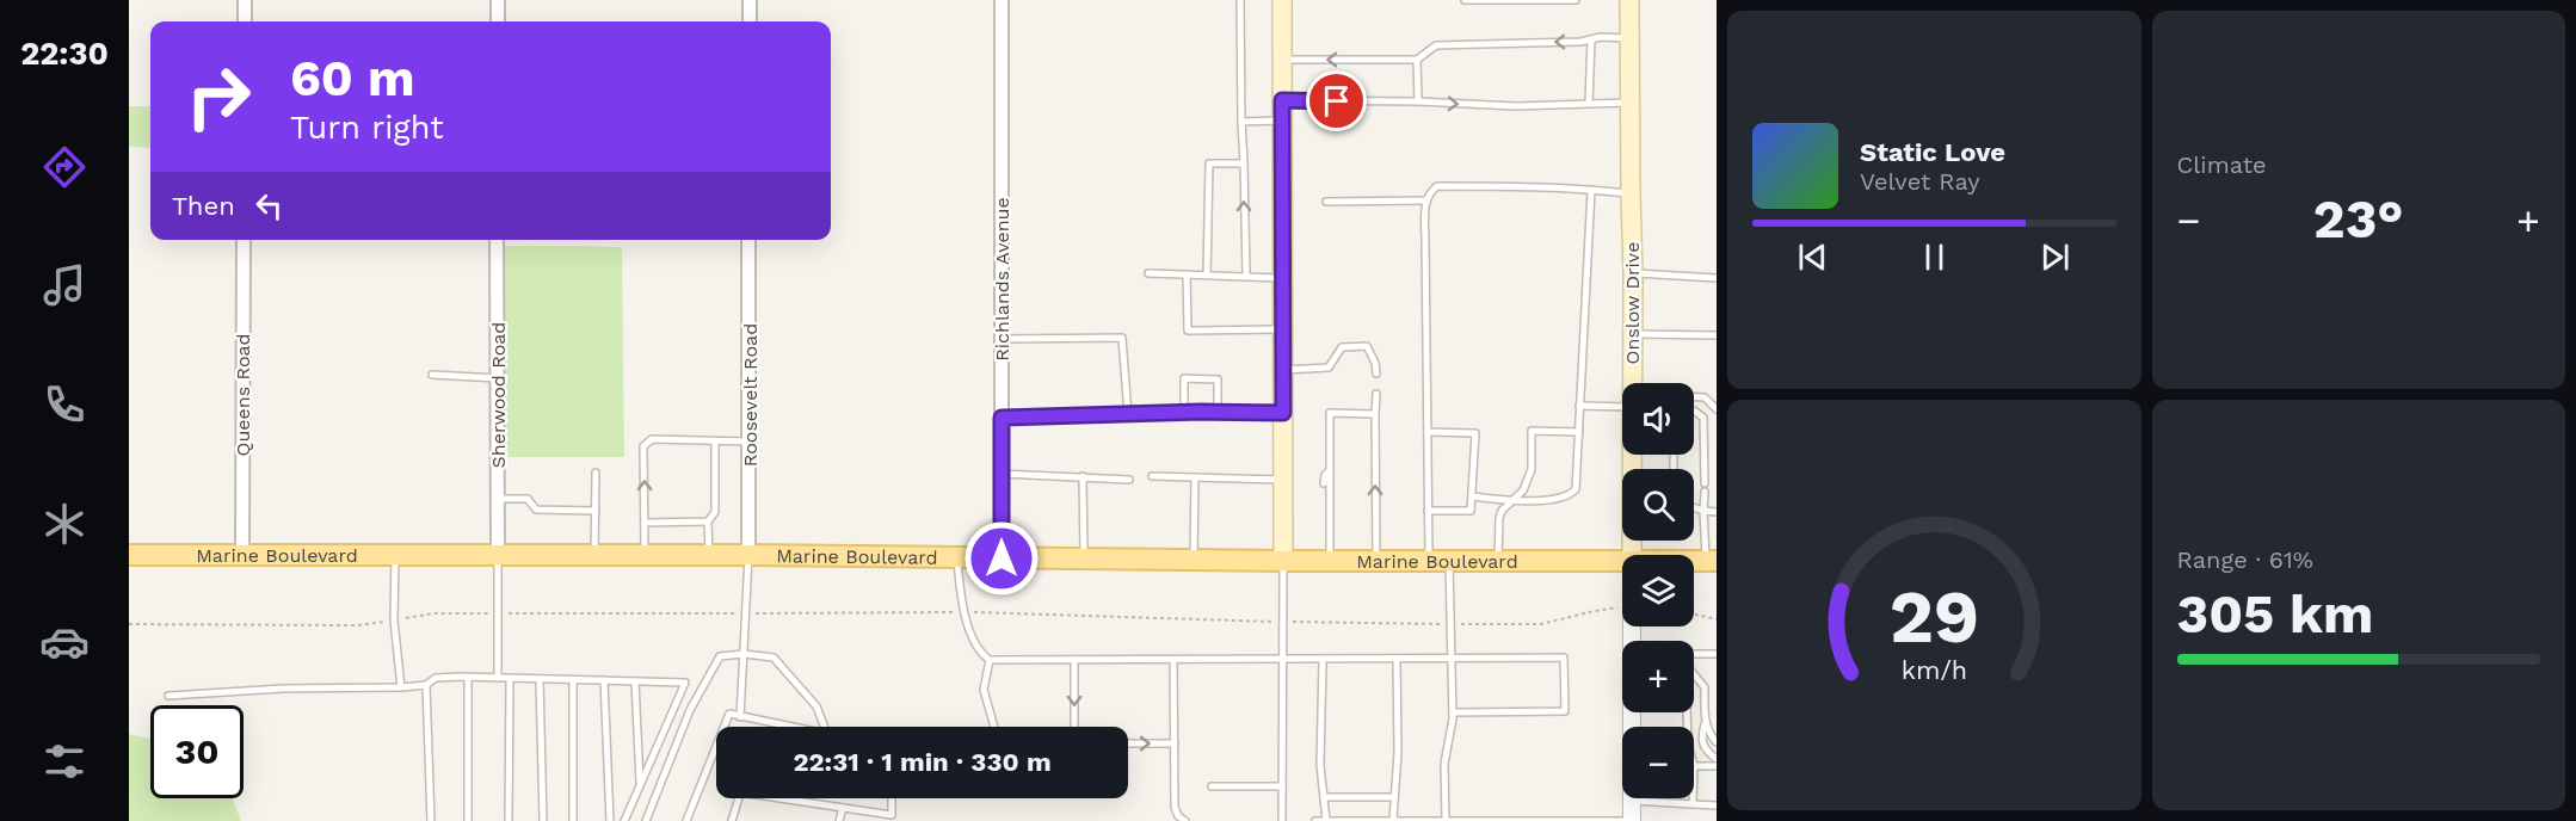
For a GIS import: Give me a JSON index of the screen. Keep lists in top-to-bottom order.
{
  "streets": {
    "main road": ["Onslow Drive", "Marine Boulevard"],
    "street": [
      "Richlands Avenue",
      "Queens Road",
      "Sherwood Road",
      "Roosevelt Road"
    ]
  },
  "crossings": [
    ["Richlands Avenue", "Marine Boulevard"],
    ["Queens Road", "Marine Boulevard"],
    ["Sherwood Road", "Marine Boulevard"],
    ["Roosevelt Road", "Marine Boulevard"]
  ],
  "page": {
    "tabs": "22:30",
    "tile": [
      "Climate",
      ["Range · 61%", "305 km"]
    ],
    "turn": ["60 m", "Turn right"],
    "song": ["Static Love", "Velvet Ray"],
    "then": "Then",
    "heat": ["−", "23°", "+"],
    "map_buttons": ["+", "−"],
    "limit": "30",
    "trip": "22:31 · 1 min · 330 m",
    "gauge": ["29", "km/h"]
  }
}
